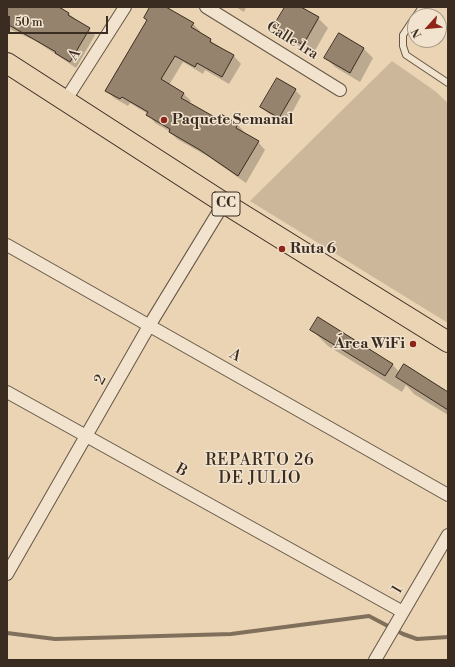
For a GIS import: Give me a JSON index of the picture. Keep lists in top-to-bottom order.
{
  "streets": {
    "main road": ["CC"],
    "street": [
      "Calle 1ra",
      "A",
      "2",
      "B",
      "1"
    ]
  },
  "crossings": [
    ["A", "CC"],
    ["A", "2"],
    ["CC", "2"],
    ["2", "B"],
    ["B", "1"]
  ],
  "districts": ["REPARTO 26 DE JULIO"],
  "places": ["Paquete Semanal", "Ruta 6", "Área WiFi"],
  "scale_bar": "50 m",
  "north": "bottom left"
}
